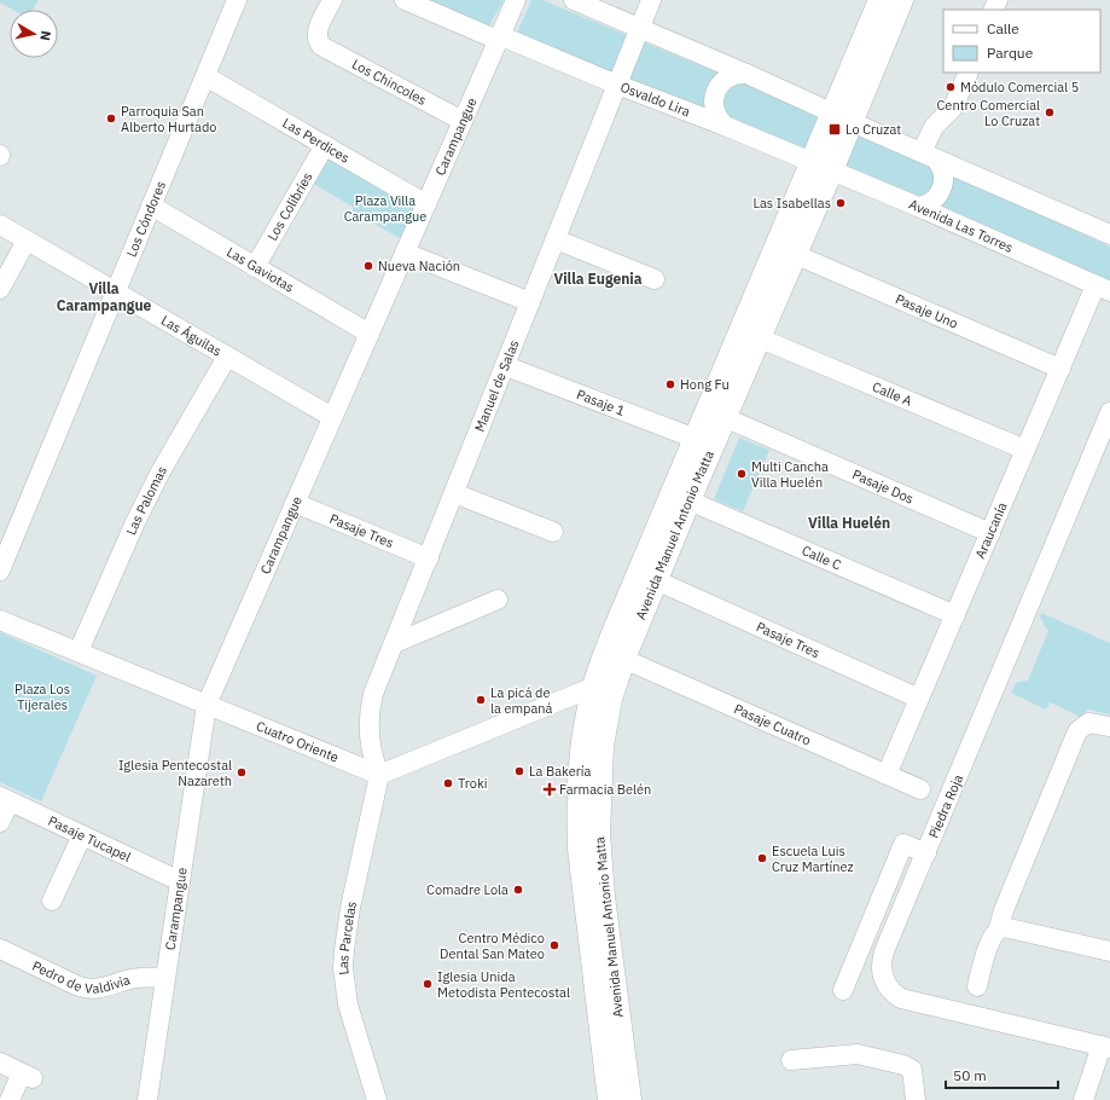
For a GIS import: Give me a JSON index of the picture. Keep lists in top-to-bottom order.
{
  "streets": {
    "main road": ["Avenida Manuel Antonio Matta"],
    "street": [
      "Los Chincoles",
      "Osvaldo Lira",
      "Carampangue",
      "Las Perdices",
      "Los Colibríes",
      "Los Cóndores",
      "Avenida Las Torres",
      "Las Gaviotas",
      "Pasaje Uno",
      "Las Águilas",
      "Manuel de Salas",
      "Calle A",
      "Pasaje 1",
      "Pasaje Dos",
      "Las Palomas",
      "Pasaje Tres",
      "Araucanía",
      "Calle C",
      "Pasaje Cuatro",
      "Cuatro Oriente",
      "Piedra Roja",
      "Pasaje Tucapel",
      "Las Parcelas",
      "Pedro de Valdivia"
    ]
  },
  "crossings": [
    ["Los Chincoles", "Carampangue"],
    ["Osvaldo Lira", "Carampangue"],
    ["Osvaldo Lira", "Avenida Las Torres"],
    ["Osvaldo Lira", "Manuel de Salas"],
    ["Osvaldo Lira", "Avenida Manuel Antonio Matta"],
    ["Carampangue", "Las Perdices"],
    ["Carampangue", "Las Gaviotas"],
    ["Carampangue", "Las Águilas"],
    ["Carampangue", "Pasaje Tres"],
    ["Carampangue", "Cuatro Oriente"],
    ["Carampangue", "Pasaje Tucapel"],
    ["Carampangue", "Pedro de Valdivia"],
    ["Las Perdices", "Los Colibríes"],
    ["Las Perdices", "Los Cóndores"],
    ["Los Colibríes", "Las Gaviotas"],
    ["Los Cóndores", "Las Gaviotas"],
    ["Los Cóndores", "Las Águilas"],
    ["Avenida Las Torres", "Araucanía"],
    ["Avenida Las Torres", "Avenida Manuel Antonio Matta"],
    ["Pasaje Uno", "Araucanía"],
    ["Pasaje Uno", "Avenida Manuel Antonio Matta"],
    ["Las Águilas", "Las Palomas"],
    ["Manuel de Salas", "Pasaje 1"],
    ["Manuel de Salas", "Pasaje Tres"],
    ["Manuel de Salas", "Cuatro Oriente"],
    ["Manuel de Salas", "Las Parcelas"],
    ["Calle A", "Araucanía"],
    ["Calle A", "Avenida Manuel Antonio Matta"],
    ["Pasaje 1", "Avenida Manuel Antonio Matta"],
    ["Pasaje Dos", "Araucanía"],
    ["Pasaje Dos", "Avenida Manuel Antonio Matta"],
    ["Las Palomas", "Cuatro Oriente"],
    ["Pasaje Tres", "Araucanía"],
    ["Pasaje Tres", "Avenida Manuel Antonio Matta"],
    ["Araucanía", "Calle C"],
    ["Araucanía", "Pasaje Cuatro"],
    ["Avenida Manuel Antonio Matta", "Calle C"],
    ["Avenida Manuel Antonio Matta", "Pasaje Cuatro"],
    ["Cuatro Oriente", "Las Parcelas"]
  ],
  "districts": ["Villa Eugenia", "Villa Carampangue", "Villa Huelén"],
  "parks": ["Plaza Villa Carampangue", "Plaza Los Tijerales"],
  "places": {
    "other": [
      "Módulo Comercial 5",
      "Centro Comercial Lo Cruzat",
      "Parroquia San Alberto Hurtado",
      "Las Isabellas",
      "Nueva Nación",
      "Hong Fu",
      "Multi Cancha Villa Huelén",
      "La picá de la empaná",
      "La Bakería",
      "Iglesia Pentecostal Nazareth",
      "Troki",
      "Escuela Luis Cruz Martínez",
      "Comadre Lola",
      "Centro Médico Dental San Mateo",
      "Iglesia Unida Metodista Pentecostal"
    ],
    "transit": ["Lo Cruzat"],
    "health": ["Farmacia Belén"]
  },
  "legend": ["Calle", "Parque"],
  "scale_bar": "50 m",
  "north": "right"
}
